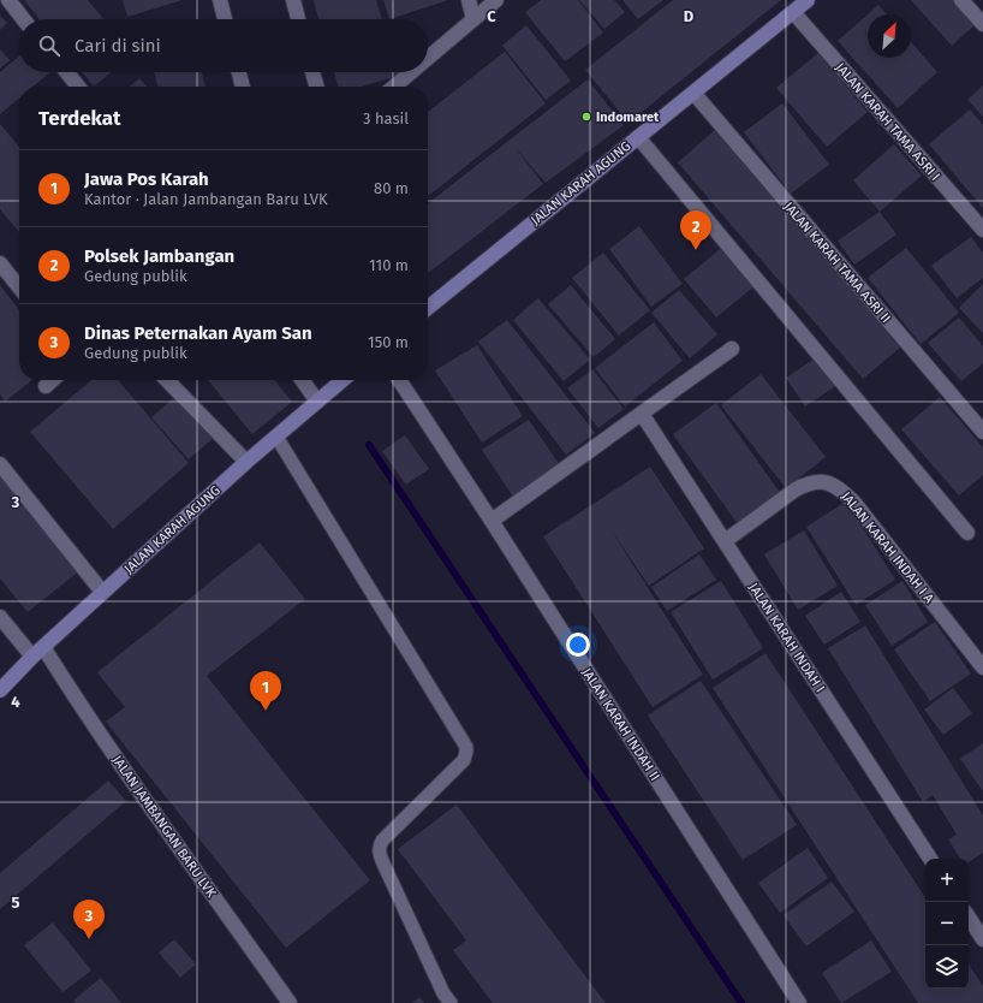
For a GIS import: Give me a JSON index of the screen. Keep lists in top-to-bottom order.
{
  "streets": {
    "street": [
      "JALAN KARAH TAMA ASRI I",
      "JALAN KARAH AGUNG",
      "JALAN KARAH TAMA ASRI II",
      "JALAN KARAH INDAH I A",
      "JALAN KARAH INDAH I",
      "JALAN KARAH INDAH II",
      "JALAN JAMBANGAN BARU LVK"
    ]
  },
  "crossings": [
    ["JALAN KARAH TAMA ASRI I", "JALAN KARAH AGUNG"],
    ["JALAN KARAH AGUNG", "JALAN KARAH TAMA ASRI II"],
    ["JALAN KARAH AGUNG", "JALAN JAMBANGAN BARU LVK"],
    ["JALAN KARAH INDAH I A", "JALAN KARAH INDAH I"]
  ],
  "places": ["Indomaret"],
  "north": "top right",
  "page": {
    "search": "Cari di sini",
    "heading": ["Terdekat", "3 hasil"],
    "list": [
      {
        "mark": "1",
        "name": "Jawa Pos Karah",
        "note": "Kantor · Jalan Jambangan Baru LVK",
        "value": "80 m"
      },
      {
        "mark": "2",
        "name": "Polsek Jambangan",
        "note": "Gedung publik",
        "value": "110 m"
      },
      {
        "mark": "3",
        "name": "Dinas Peternakan Ayam San",
        "note": "Gedung publik",
        "value": "150 m"
      }
    ],
    "pins": ["2", "1", "3"],
    "map_buttons": ["+", "−"]
  },
  "grid": {
    "columns": ["C", "D"],
    "rows": ["3", "4", "5"]
  }
}
